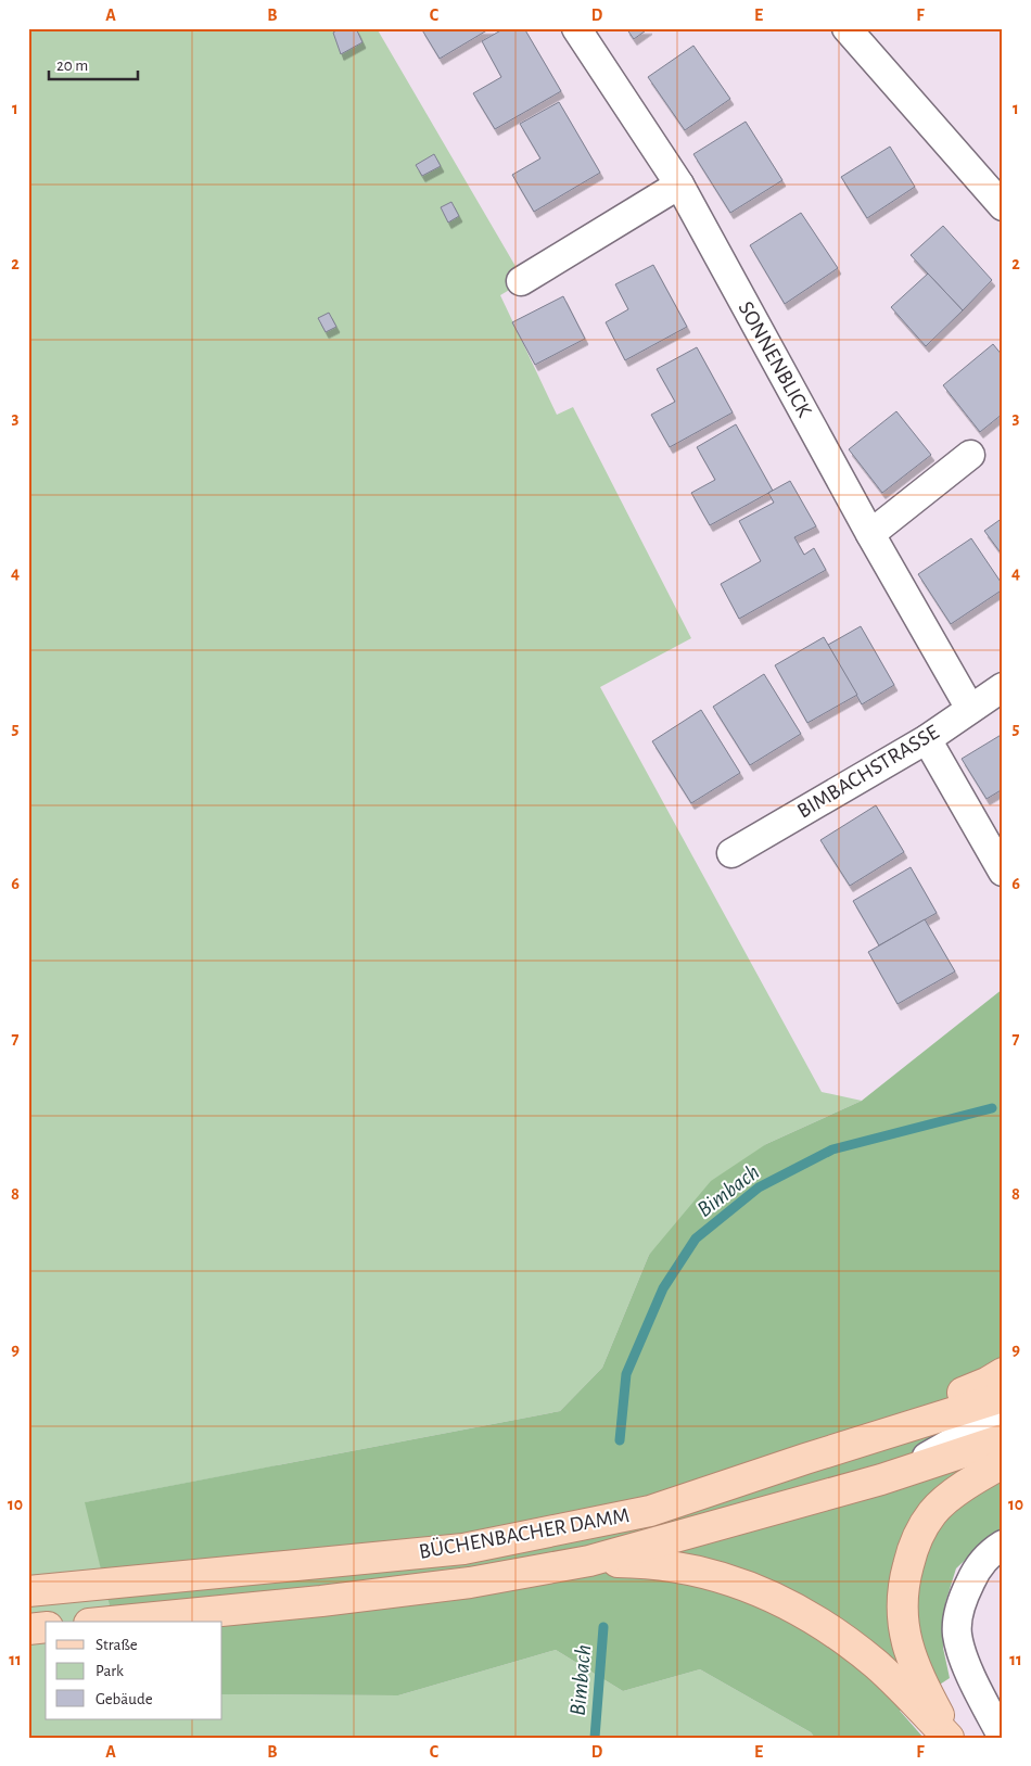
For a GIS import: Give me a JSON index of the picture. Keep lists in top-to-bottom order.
{
  "streets": {
    "main road": ["BÜCHENBACHER DAMM"],
    "street": ["SONNENBLICK", "BIMBACHSTRASSE"]
  },
  "crossings": [
    ["SONNENBLICK", "BIMBACHSTRASSE"]
  ],
  "water": ["Bimbach"],
  "legend": ["Straße", "Park", "Gebäude"],
  "scale_bar": "20 m",
  "grid": {
    "columns": [
      "A",
      "B",
      "C",
      "D",
      "E",
      "F"
    ],
    "rows": [
      "1",
      "2",
      "3",
      "4",
      "5",
      "6",
      "7",
      "8",
      "9",
      "10",
      "11"
    ]
  }
}
